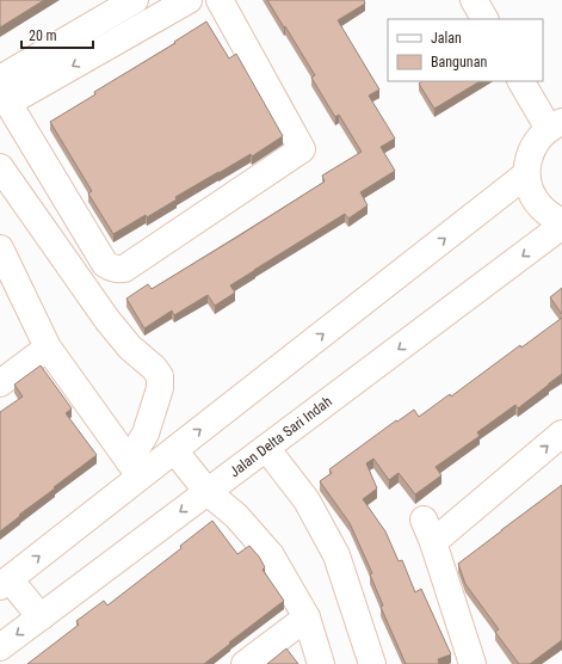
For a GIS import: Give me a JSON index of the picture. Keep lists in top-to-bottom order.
{
  "streets": {
    "street": ["Jalan Delta Sari Indah"]
  },
  "legend": ["Jalan", "Bangunan"],
  "scale_bar": "20 m"
}
